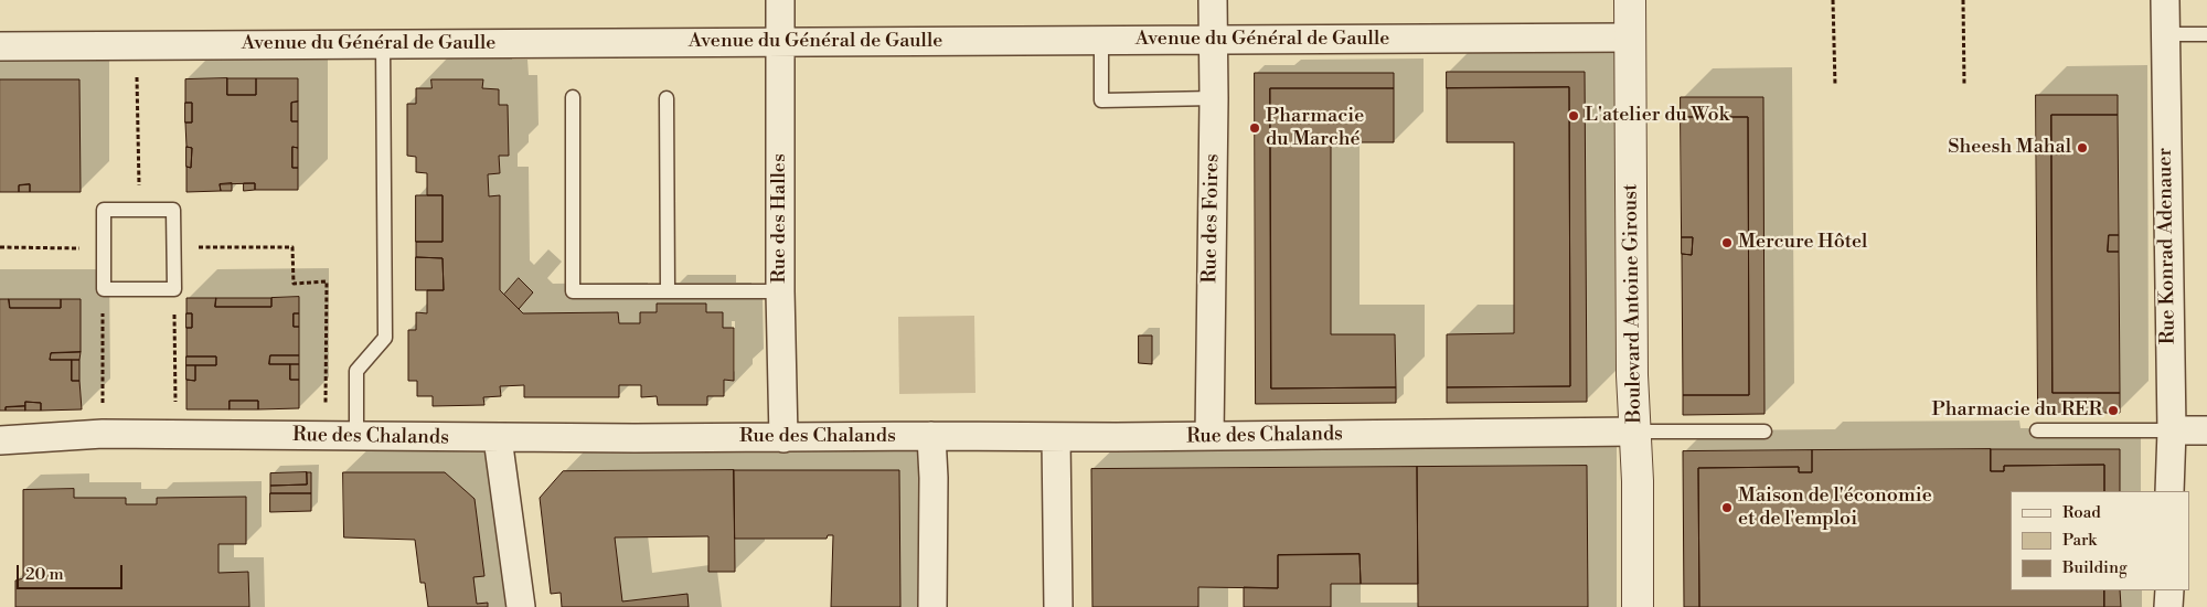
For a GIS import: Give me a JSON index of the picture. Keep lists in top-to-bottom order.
{
  "streets": {
    "street": [
      "Avenue du Général de Gaulle",
      "Rue des Halles",
      "Rue des Foires",
      "Rue Konrad Adenauer",
      "Boulevard Antoine Giroust",
      "Rue des Chalands"
    ]
  },
  "crossings": [
    ["Avenue du Général de Gaulle", "Rue des Halles"],
    ["Avenue du Général de Gaulle", "Rue des Foires"],
    ["Avenue du Général de Gaulle", "Boulevard Antoine Giroust"],
    ["Rue des Halles", "Rue des Chalands"],
    ["Rue des Foires", "Rue des Chalands"],
    ["Boulevard Antoine Giroust", "Rue des Chalands"]
  ],
  "places": [
    "L'atelier du Wok",
    "Pharmacie du Marché",
    "Sheesh Mahal",
    "Mercure Hôtel",
    "Pharmacie du RER",
    "Maison de l'économie et de l'emploi"
  ],
  "legend": ["Road", "Park", "Building"],
  "scale_bar": "20 m"
}
